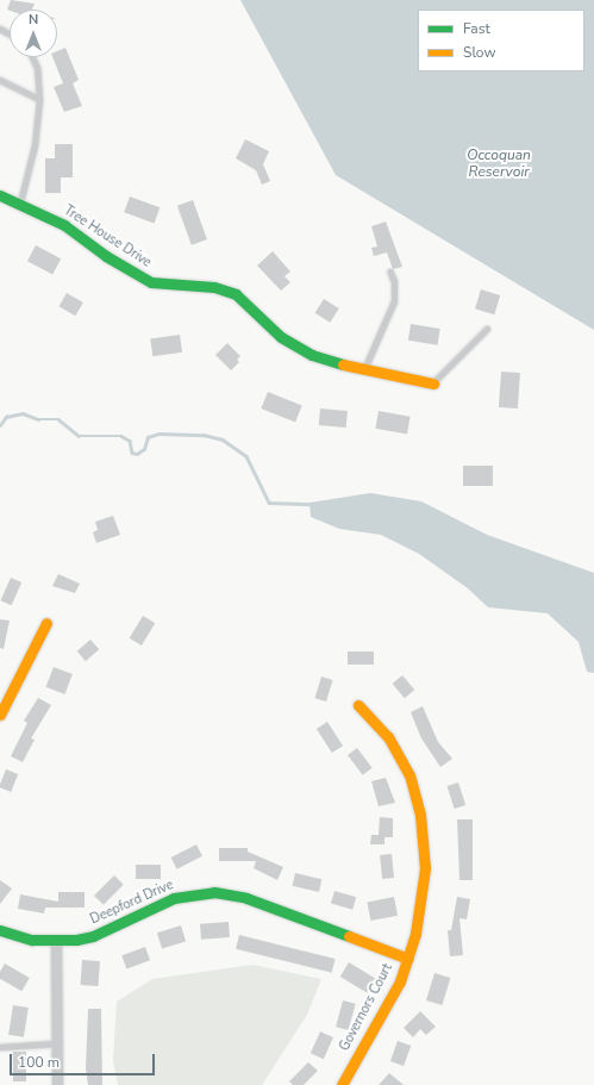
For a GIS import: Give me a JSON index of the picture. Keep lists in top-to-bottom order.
{
  "streets": {
    "street": ["Tree House Drive", "Deepford Drive", "Governors Court"]
  },
  "crossings": [
    ["Deepford Drive", "Governors Court"]
  ],
  "water": ["Occoquan Reservoir"],
  "legend": ["Fast", "Slow"],
  "scale_bar": "100 m",
  "north": "top"
}
